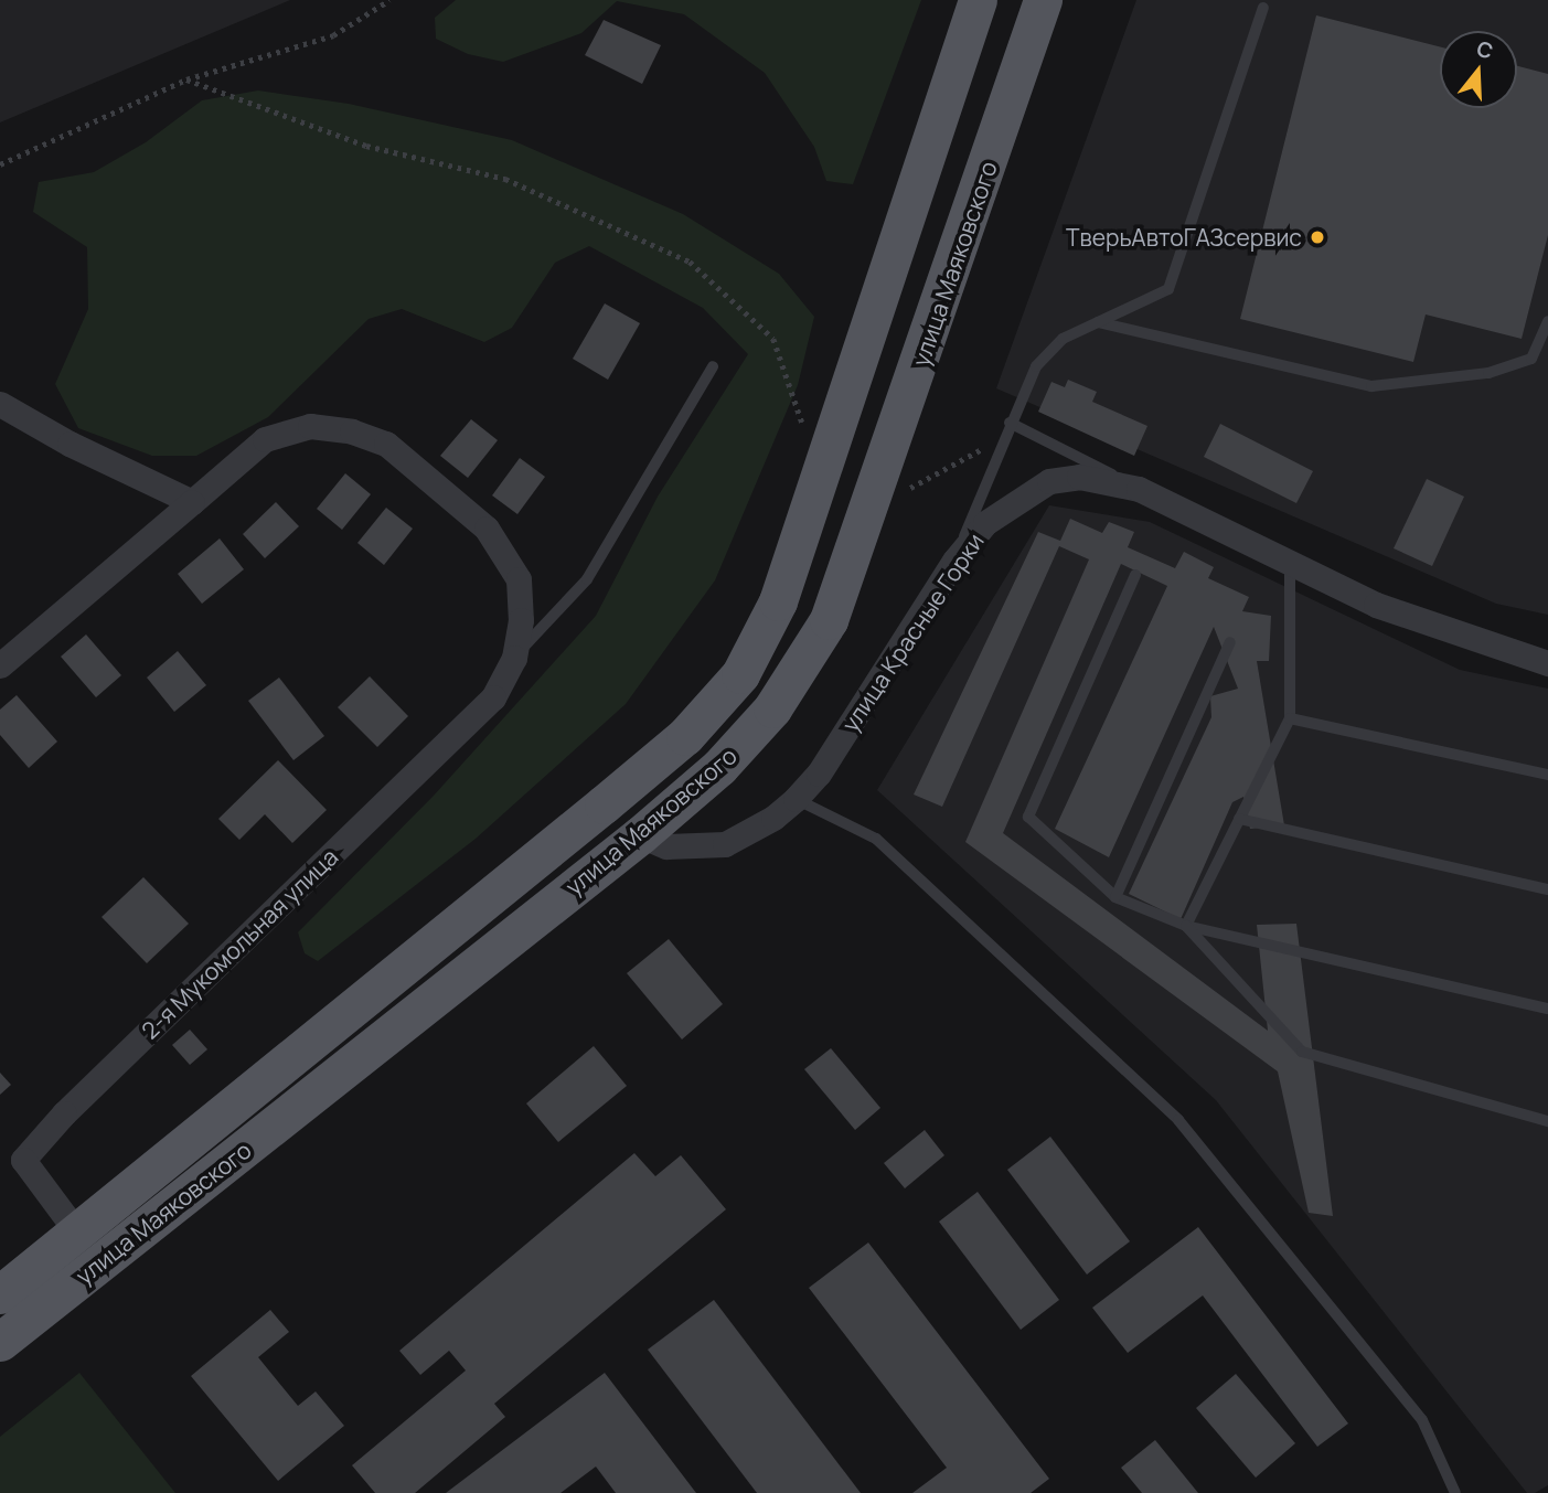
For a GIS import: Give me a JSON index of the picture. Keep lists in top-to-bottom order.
{
  "streets": {
    "main road": ["улица Маяковского"],
    "street": ["улица Красные Горки", "2-я Мукомольная улица"]
  },
  "crossings": [
    ["улица Маяковского", "улица Красные Горки"],
    ["улица Маяковского", "2-я Мукомольная улица"]
  ],
  "places": ["ТверьАвтоГАЗсервис"],
  "north": "top"
}
